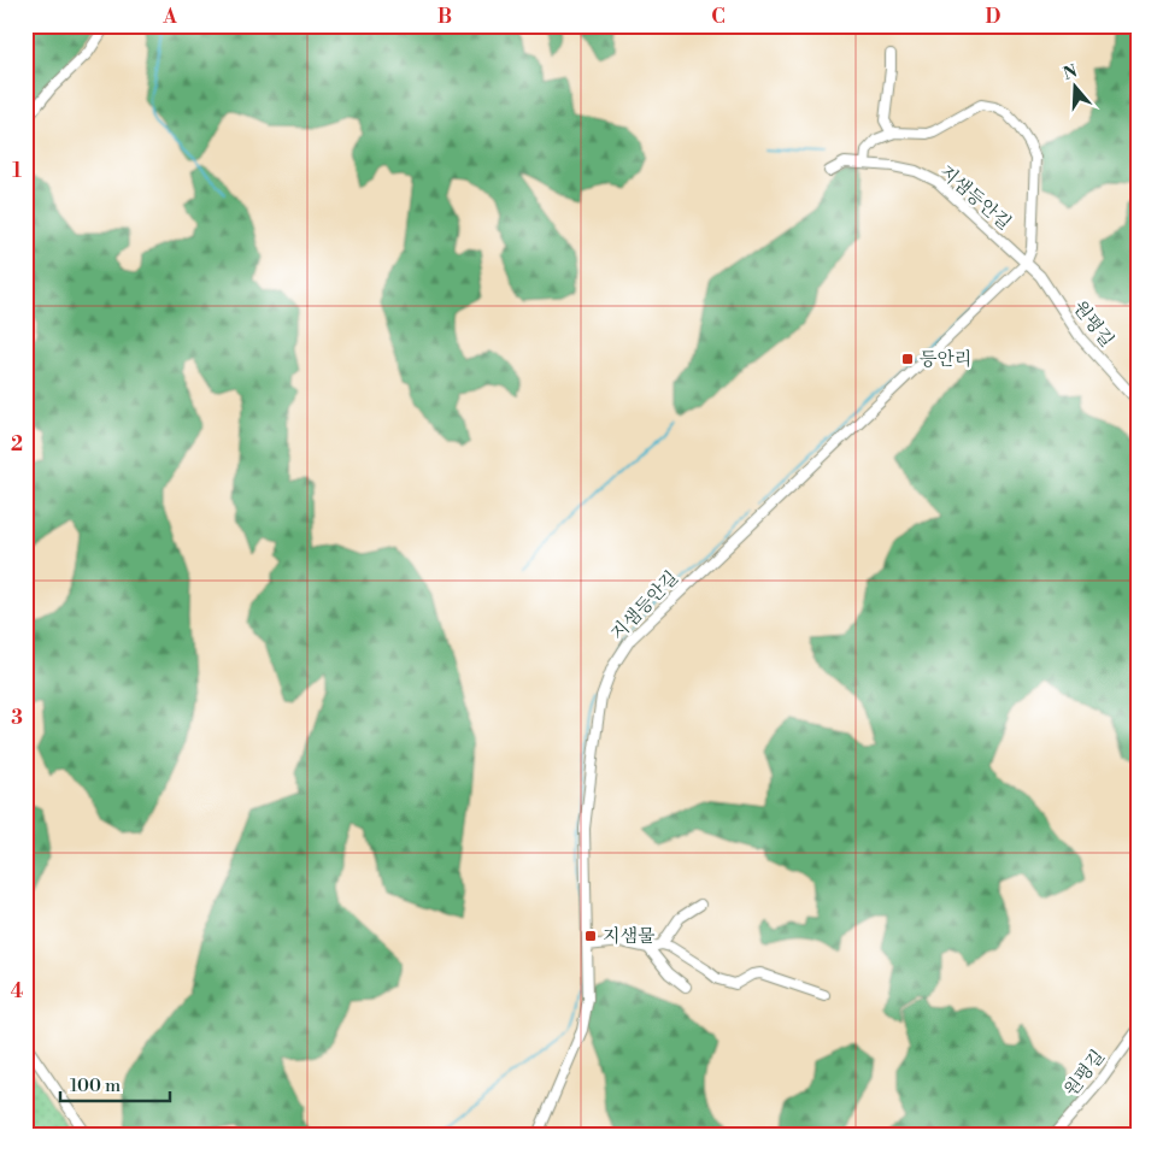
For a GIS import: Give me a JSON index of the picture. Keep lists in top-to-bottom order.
{
  "streets": {
    "street": ["지샘등안길", "원평길"]
  },
  "crossings": [
    ["지샘등안길", "원평길"]
  ],
  "places": {
    "transit": ["등안리", "지샘물"]
  },
  "scale_bar": "100 m",
  "north": "top",
  "grid": {
    "columns": [
      "A",
      "B",
      "C",
      "D"
    ],
    "rows": [
      "1",
      "2",
      "3",
      "4"
    ]
  }
}
